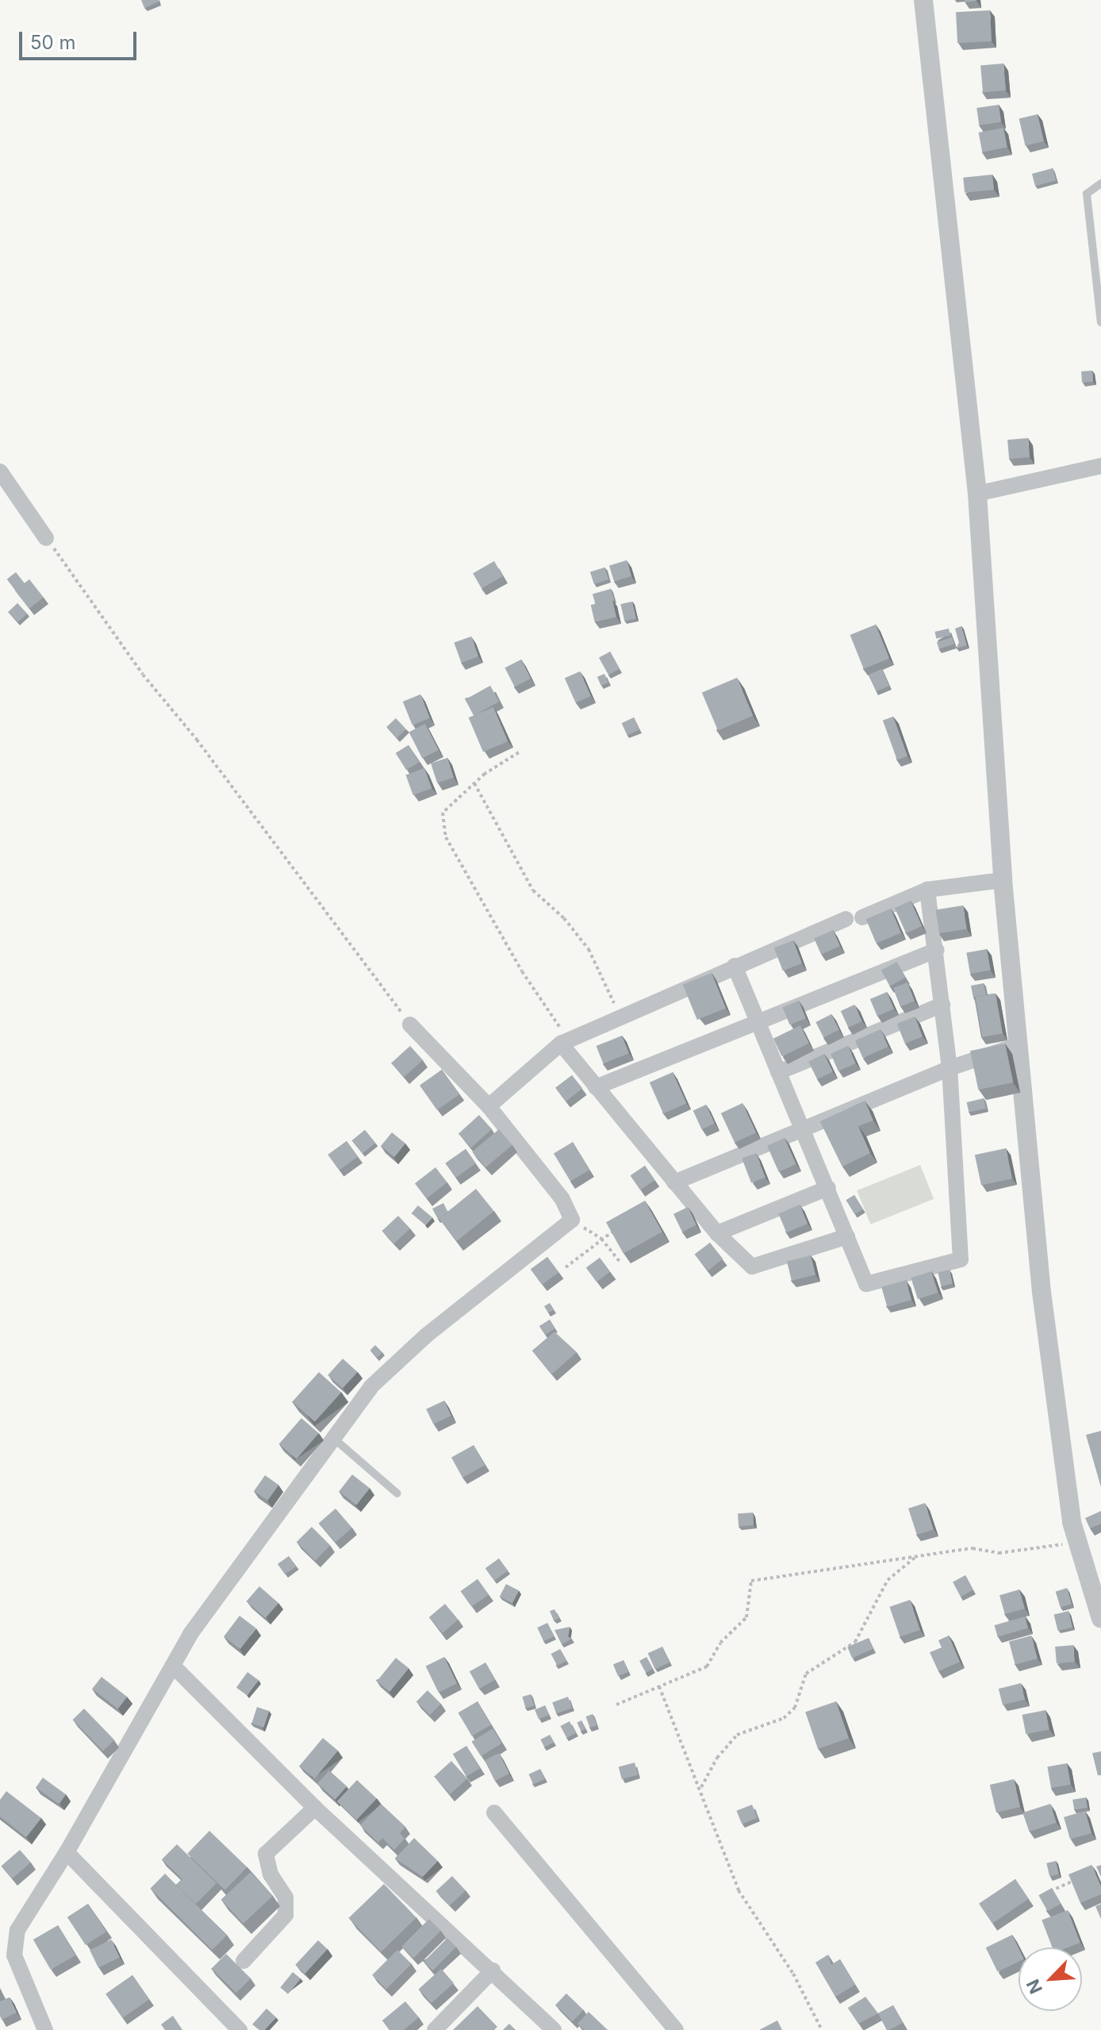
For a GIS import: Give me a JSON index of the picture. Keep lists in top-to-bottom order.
{
  "scale_bar": "50 m",
  "north": "bottom left"
}
